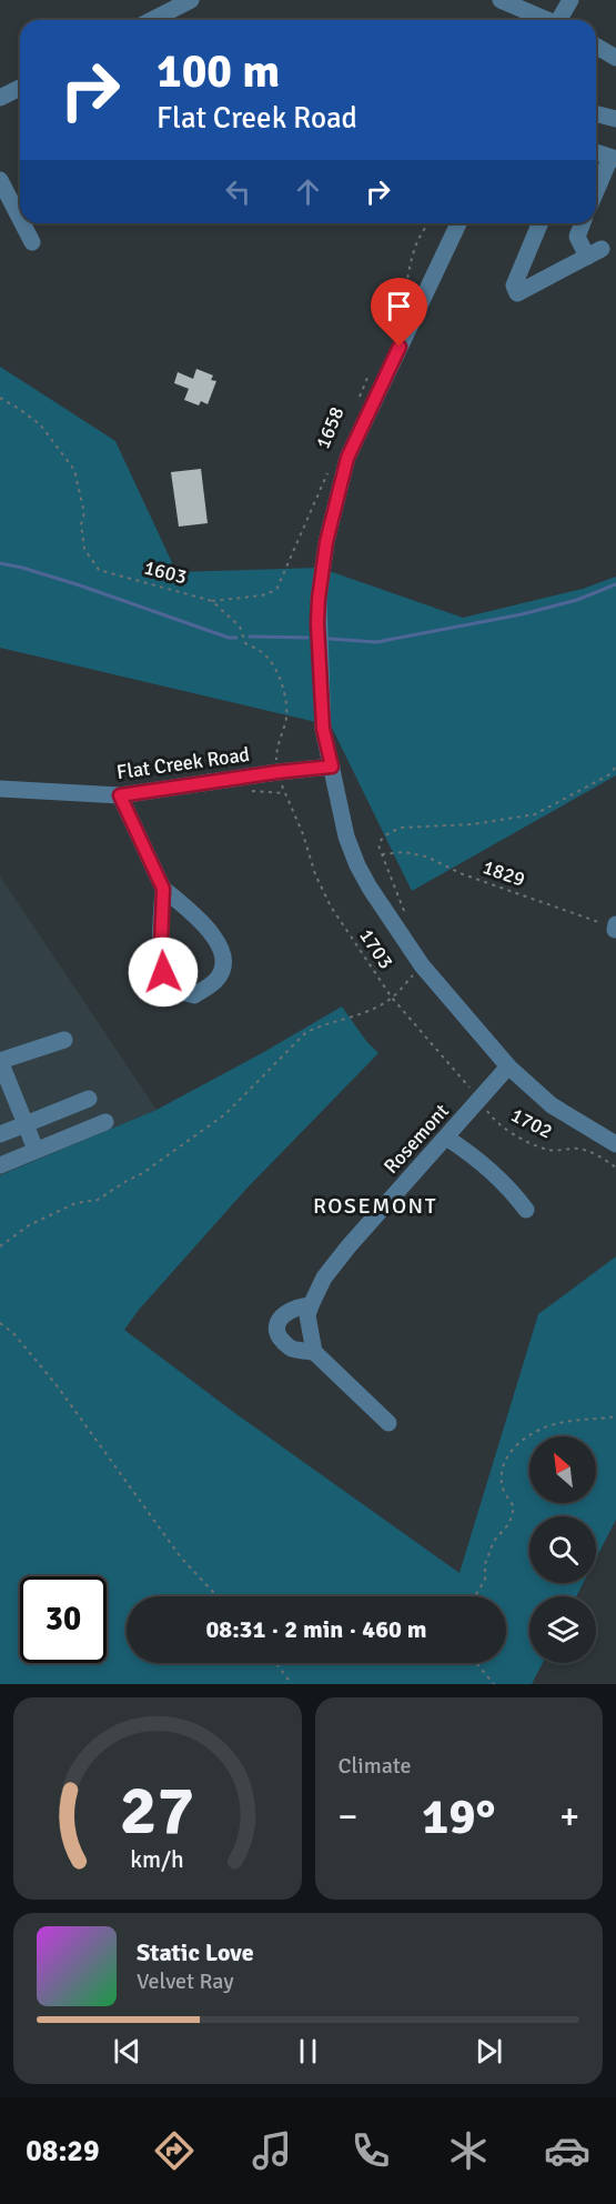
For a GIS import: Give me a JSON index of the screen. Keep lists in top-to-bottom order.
{
  "streets": {
    "street": ["Flat Creek Road", "Rosemont"],
    "path": [
      "1658",
      "1603",
      "1829",
      "1703",
      "1702"
    ]
  },
  "crossings": [
    ["1658", "1603"],
    ["1603", "Flat Creek Road"],
    ["1603", "1703"],
    ["1703", "1702"],
    ["1703", "Rosemont"],
    ["1702", "Rosemont"]
  ],
  "districts": ["ROSEMONT"],
  "north": "top left",
  "page": {
    "turn": ["100 m", "Flat Creek Road"],
    "limit": "30",
    "trip": "08:31 · 2 min · 460 m",
    "tile": "Climate",
    "heat": ["−", "19°", "+"],
    "song": ["Static Love", "Velvet Ray"],
    "tabs": "08:29",
    "gauge": ["27", "km/h"]
  }
}
